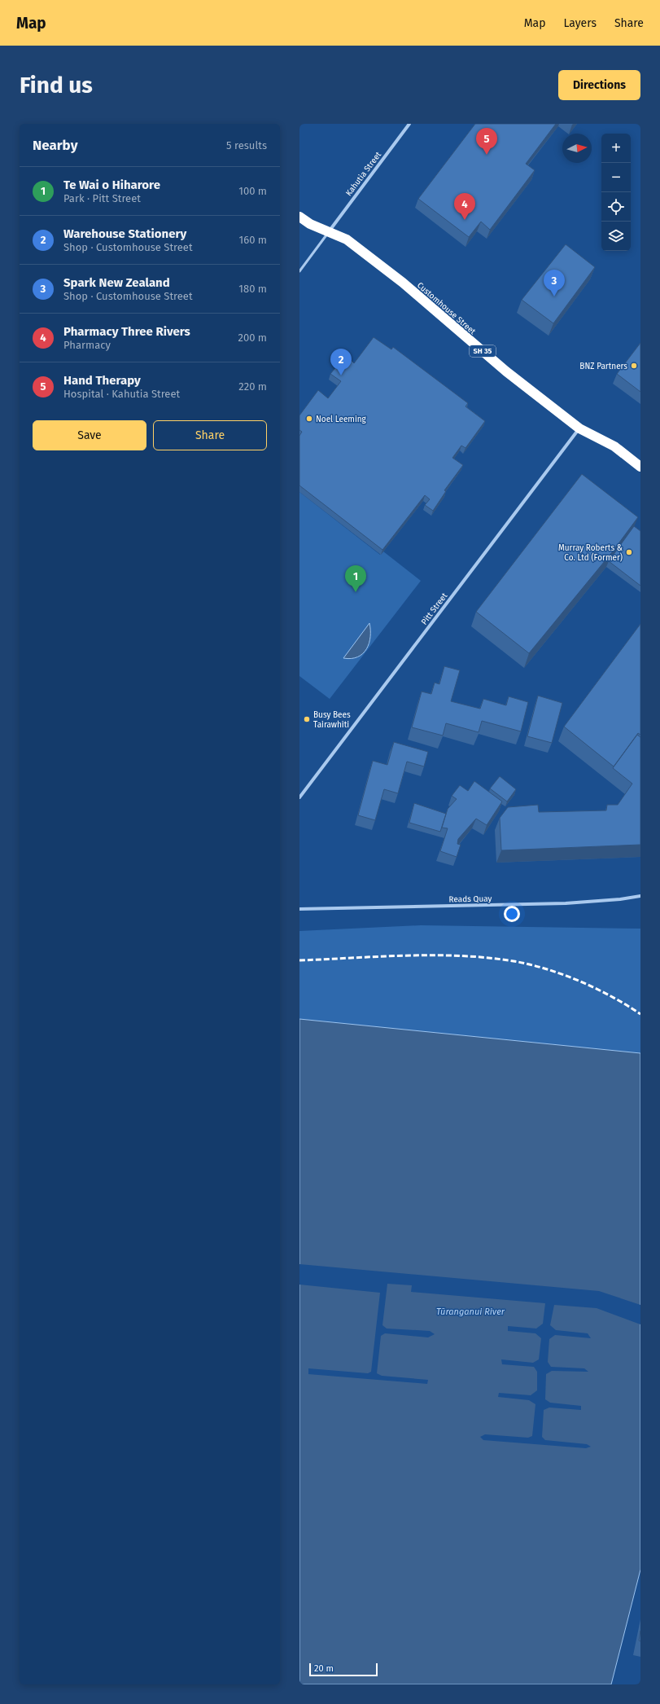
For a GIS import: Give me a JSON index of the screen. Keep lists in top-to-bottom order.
{
  "streets": {
    "highway": ["Customhouse Street", "SH 35"],
    "street": ["Kahutia Street", "Pitt Street", "Reads Quay"]
  },
  "crossings": [
    ["Kahutia Street", "Customhouse Street"],
    ["Customhouse Street", "Pitt Street"]
  ],
  "water": ["Tūranganui River"],
  "places": [
    "BNZ Partners",
    "Noel Leeming",
    "Murray Roberts & Co. Ltd (Former)",
    "Busy Bees Tairawhiti"
  ],
  "scale_bar": "20 m",
  "north": "right",
  "page": {
    "header": "Map",
    "nav": ["Map", "Layers", "Share"],
    "buttons": [
      "Directions",
      ["Save", "Share"]
    ],
    "title": "Find us",
    "heading": ["Nearby", "5 results"],
    "pins": [
      "5",
      "4",
      "3",
      "2",
      "1"
    ],
    "map_buttons": ["+", "−"],
    "list": [
      {
        "mark": "1",
        "name": "Te Wai o Hiharore",
        "note": "Park · Pitt Street",
        "value": "100 m"
      },
      {
        "mark": "2",
        "name": "Warehouse Stationery",
        "note": "Shop · Customhouse Street",
        "value": "160 m"
      },
      {
        "mark": "3",
        "name": "Spark New Zealand",
        "note": "Shop · Customhouse Street",
        "value": "180 m"
      },
      {
        "mark": "4",
        "name": "Pharmacy Three Rivers",
        "note": "Pharmacy",
        "value": "200 m"
      },
      {
        "mark": "5",
        "name": "Hand Therapy",
        "note": "Hospital · Kahutia Street",
        "value": "220 m"
      }
    ],
    "scale": "20 m"
  }
}
